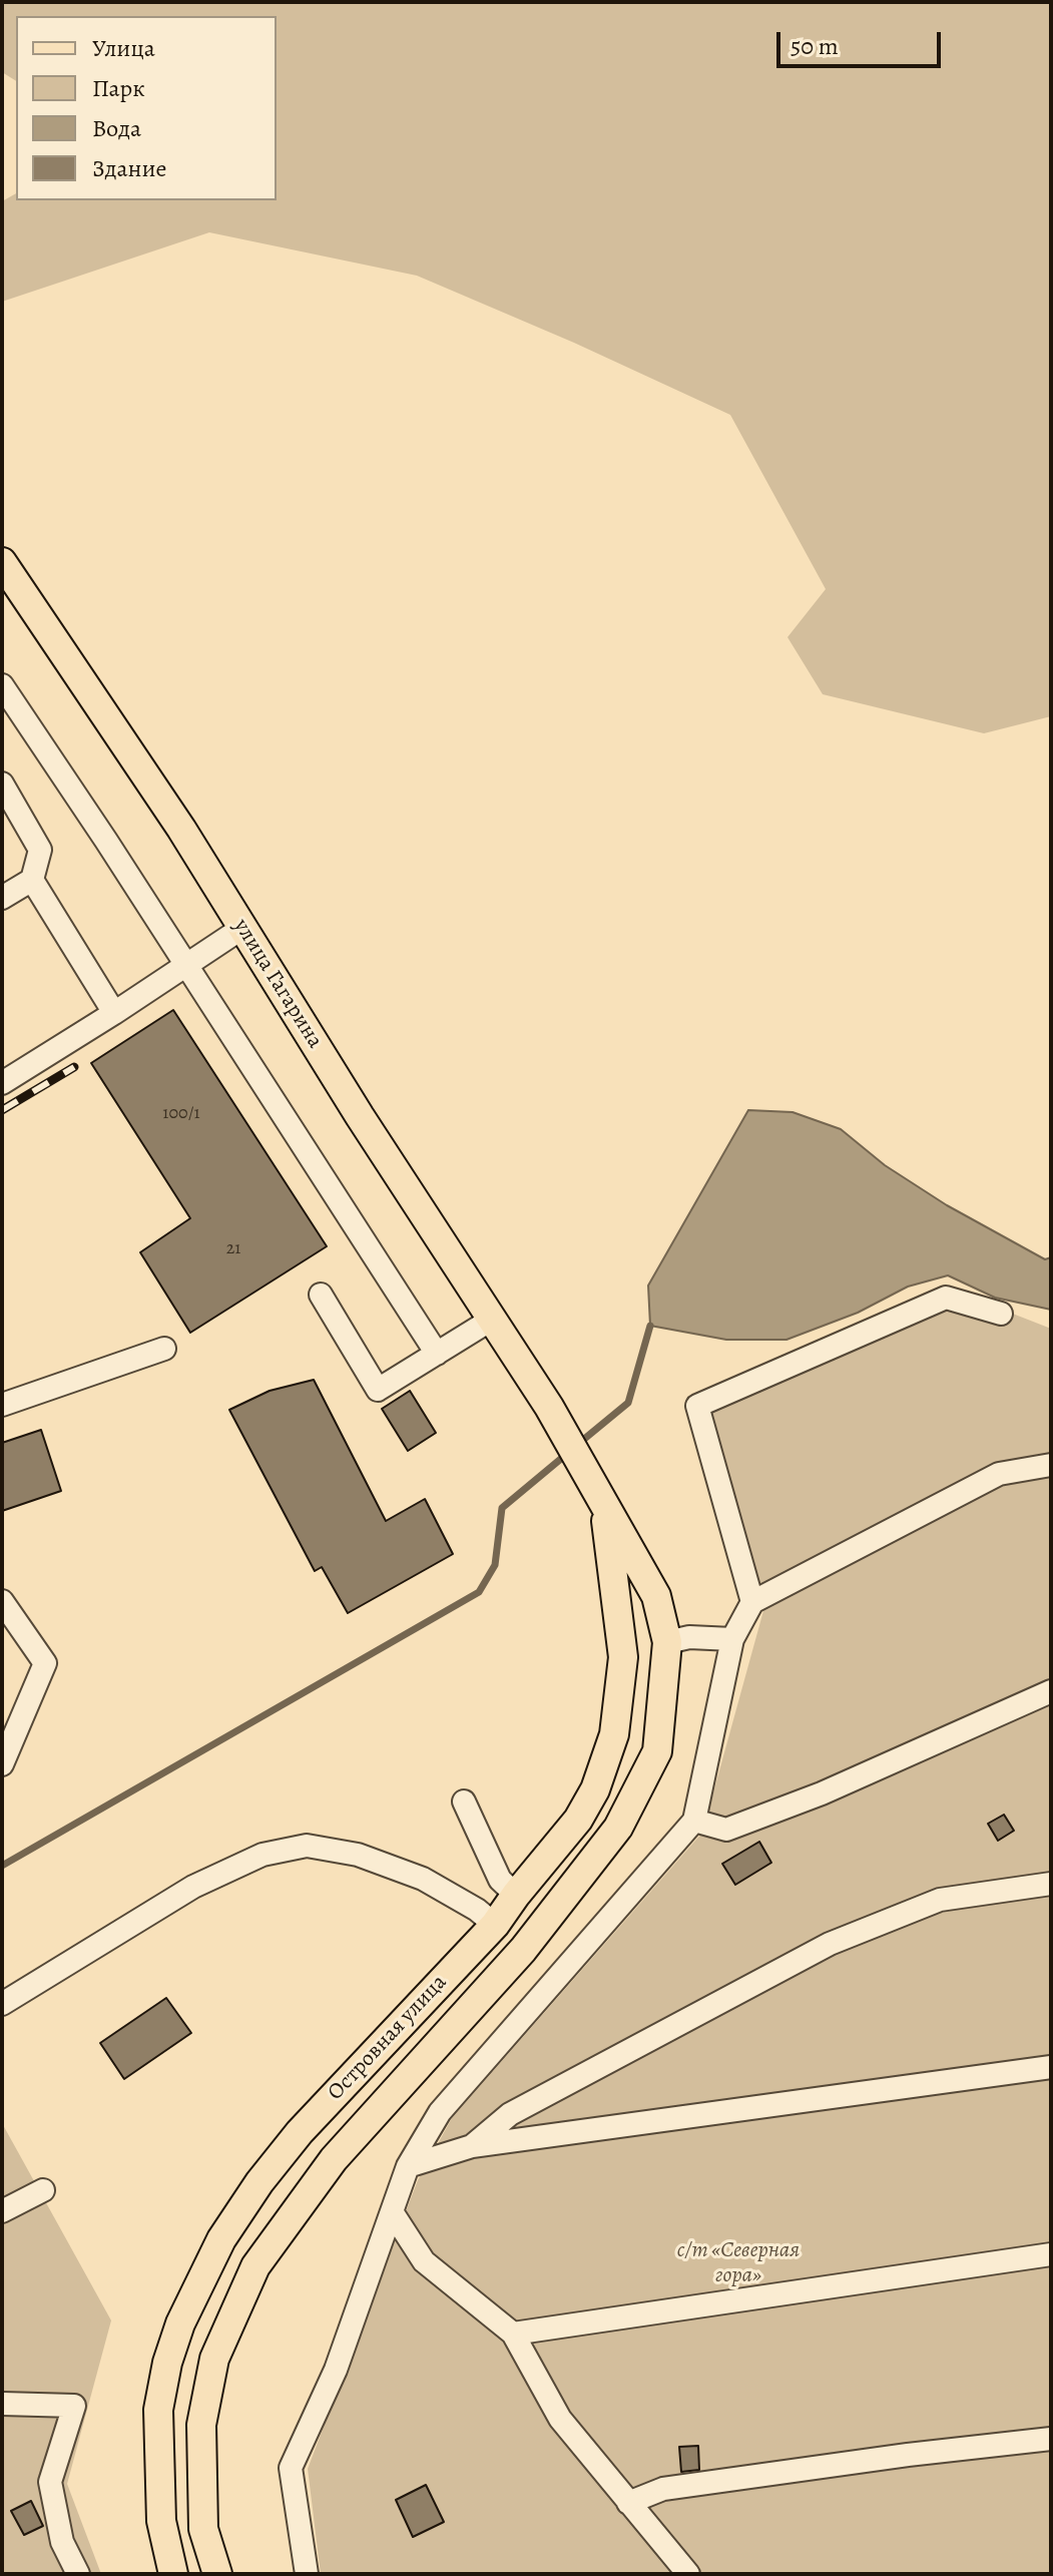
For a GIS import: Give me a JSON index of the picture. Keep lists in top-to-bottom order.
{
  "streets": {
    "main road": ["улица Гагарина", "Островная улица"]
  },
  "crossings": [
    ["улица Гагарина", "Островная улица"]
  ],
  "parks": ["с/т «Северная гора»"],
  "house_numbers": ["100/1", "21"],
  "legend": [
    "Улица",
    "Парк",
    "Вода",
    "Здание"
  ],
  "scale_bar": "50 m"
}
